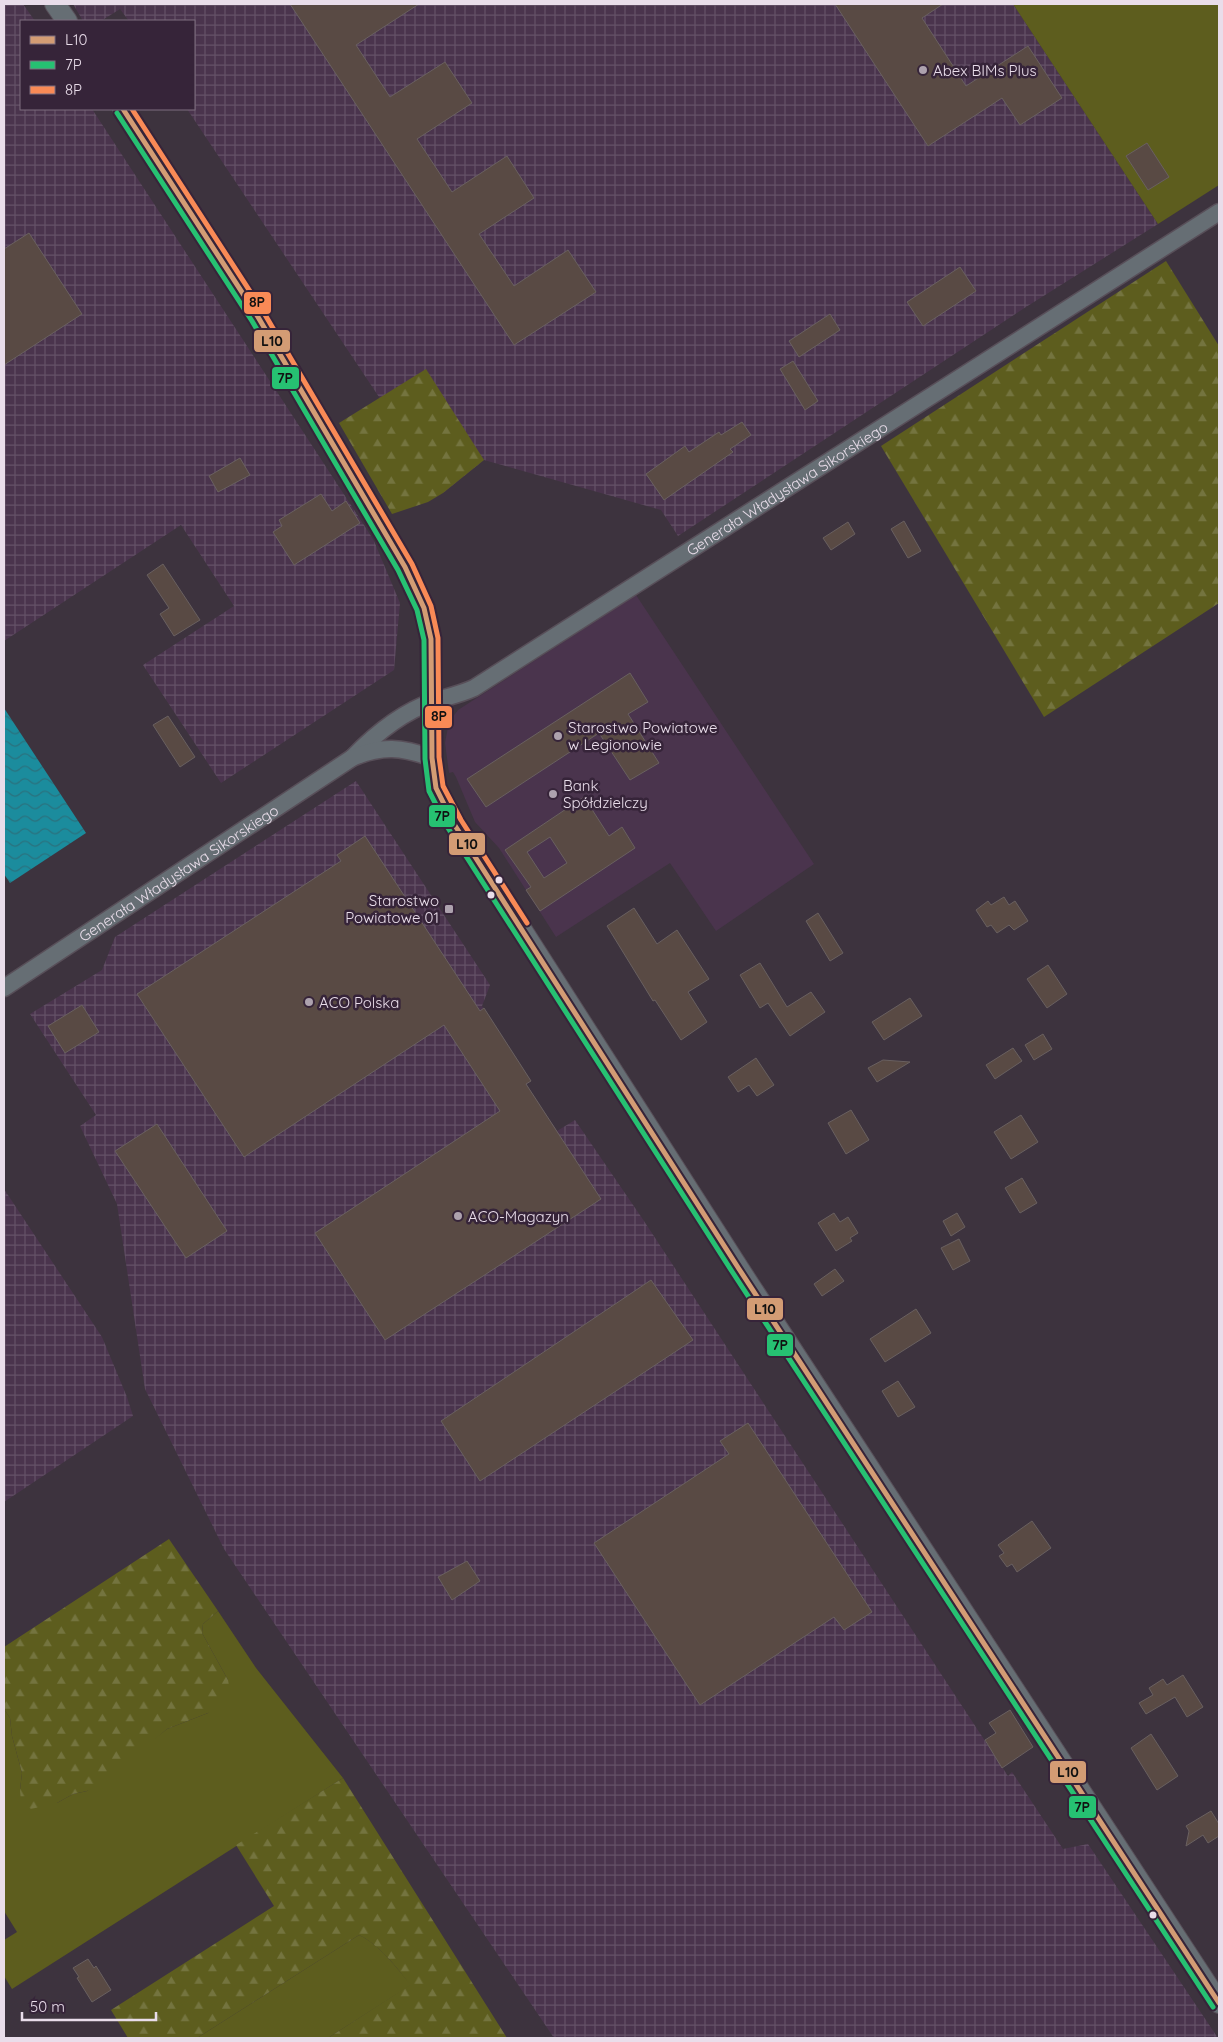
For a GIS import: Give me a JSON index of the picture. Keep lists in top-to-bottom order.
{
  "streets": {
    "street": ["Generała Władysława Sikorskiego"]
  },
  "places": {
    "other": [
      "Abex BIMs Plus",
      "Starostwo Powiatowe w Legionowie",
      "Bank Spółdzielczy",
      "ACO Polska",
      "ACO-Magazyn"
    ],
    "transit": ["Starostwo Powiatowe 01"]
  },
  "lines": ["transit line L10", "transit line 8P", "transit line 7P"],
  "legend": ["L10", "7P", "8P"],
  "scale_bar": "50 m"
}
